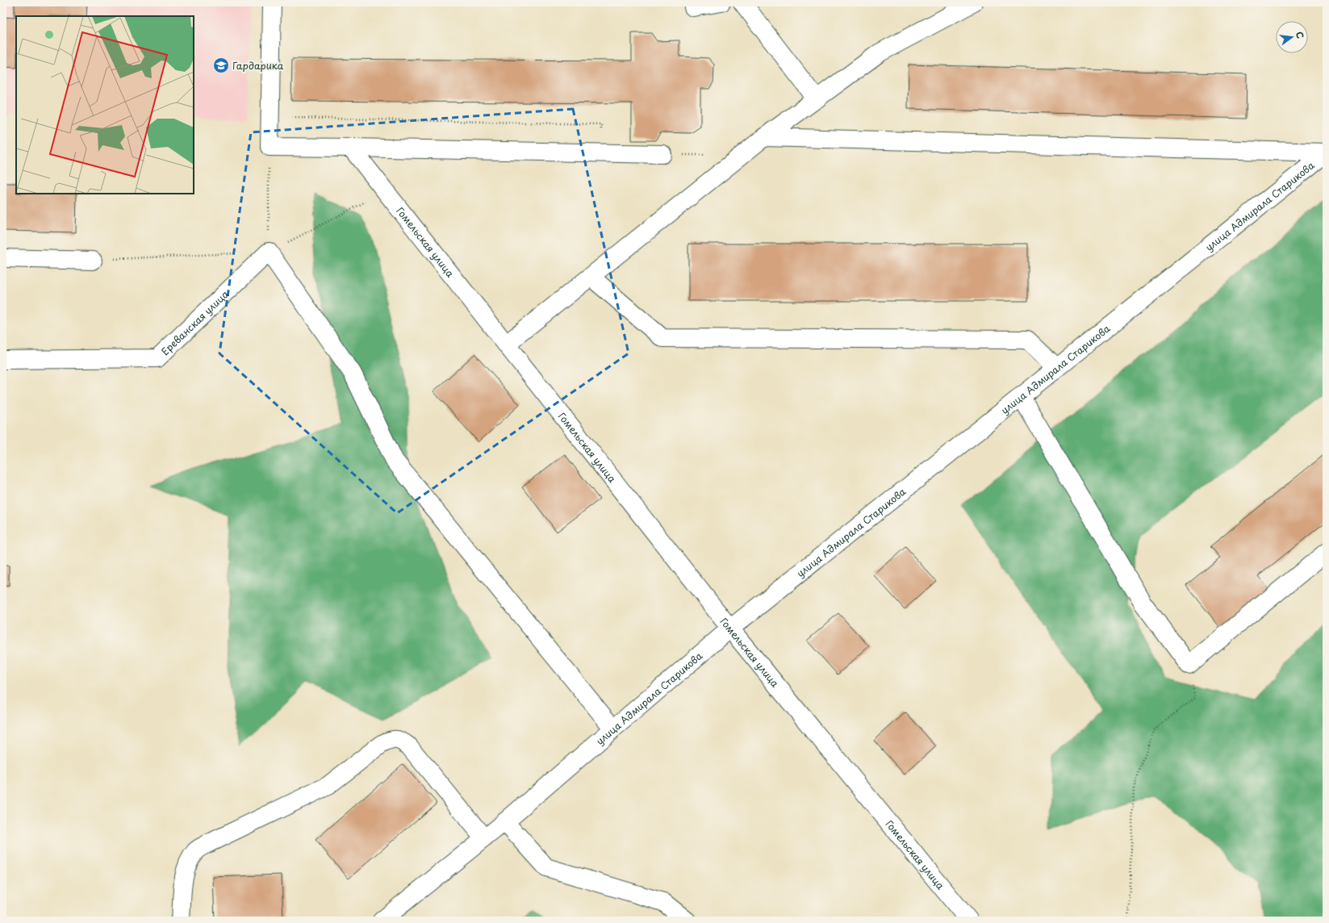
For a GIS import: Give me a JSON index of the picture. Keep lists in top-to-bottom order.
{
  "streets": {
    "street": ["улица Адмирала Старикова", "Гомельская улица", "Ереванская улица"]
  },
  "crossings": [
    ["улица Адмирала Старикова", "Гомельская улица"]
  ],
  "places": {
    "school or university": ["Гардарика"]
  },
  "north": "right"
}
